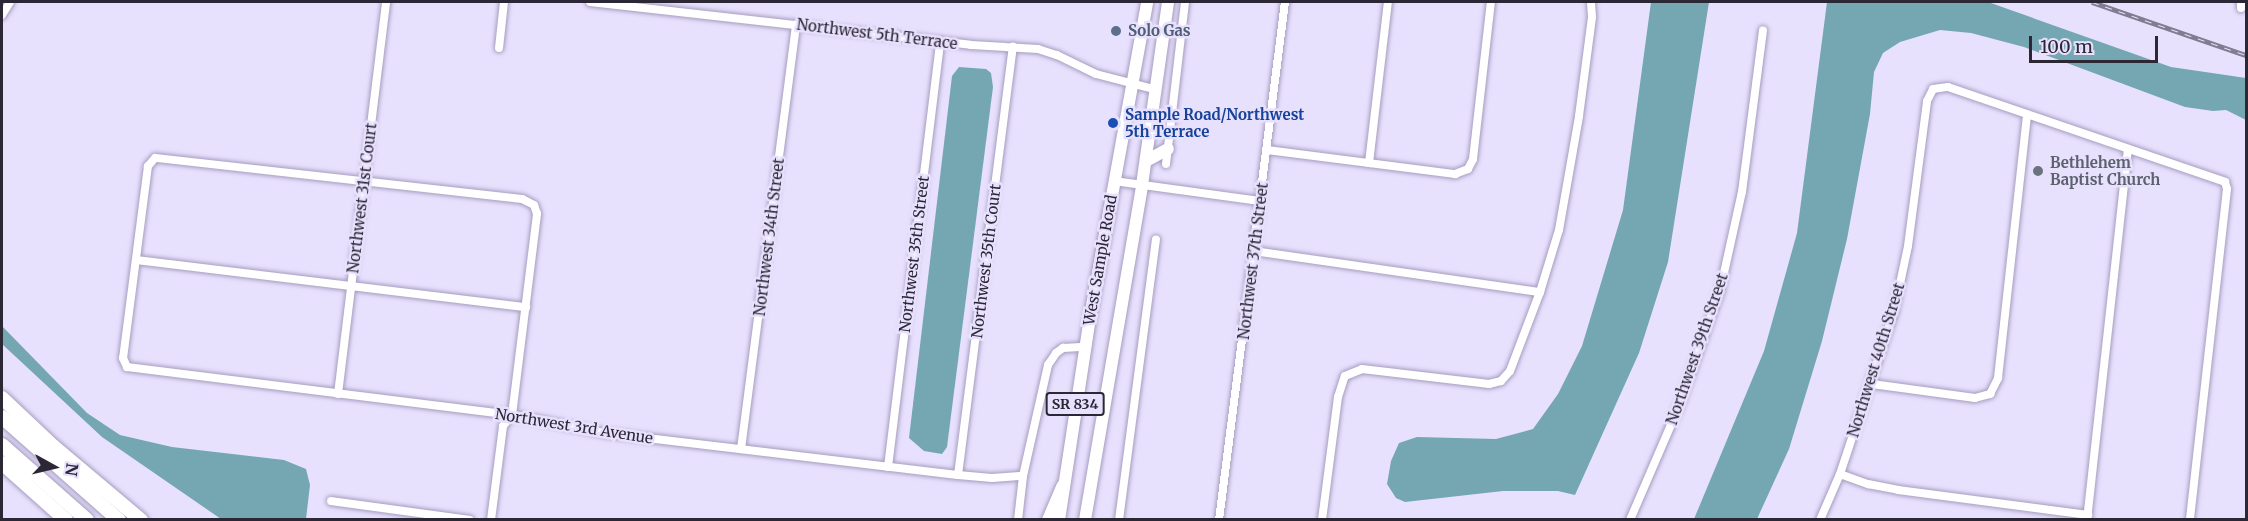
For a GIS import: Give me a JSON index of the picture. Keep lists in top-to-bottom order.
{
  "streets": {
    "main road": ["West Sample Road", "SR 834"],
    "street": [
      "Northwest 5th Terrace",
      "Northwest 31st Court",
      "Northwest 34th Street",
      "Northwest 35th Street",
      "Northwest 35th Court",
      "Northwest 37th Street",
      "Northwest 39th Street",
      "Northwest 40th Street",
      "Northwest 3rd Avenue"
    ]
  },
  "crossings": [
    ["Northwest 5th Terrace", "Northwest 34th Street"],
    ["Northwest 5th Terrace", "Northwest 35th Street"],
    ["Northwest 5th Terrace", "West Sample Road"],
    ["Northwest 5th Terrace", "Northwest 35th Court"],
    ["Northwest 31st Court", "Northwest 3rd Avenue"],
    ["Northwest 34th Street", "Northwest 3rd Avenue"],
    ["Northwest 35th Street", "Northwest 3rd Avenue"],
    ["Northwest 35th Court", "Northwest 3rd Avenue"]
  ],
  "places": ["Solo Gas", "Sample Road/Northwest 5th Terrace", "Bethlehem Baptist Church"],
  "scale_bar": "100 m",
  "north": "right"
}
